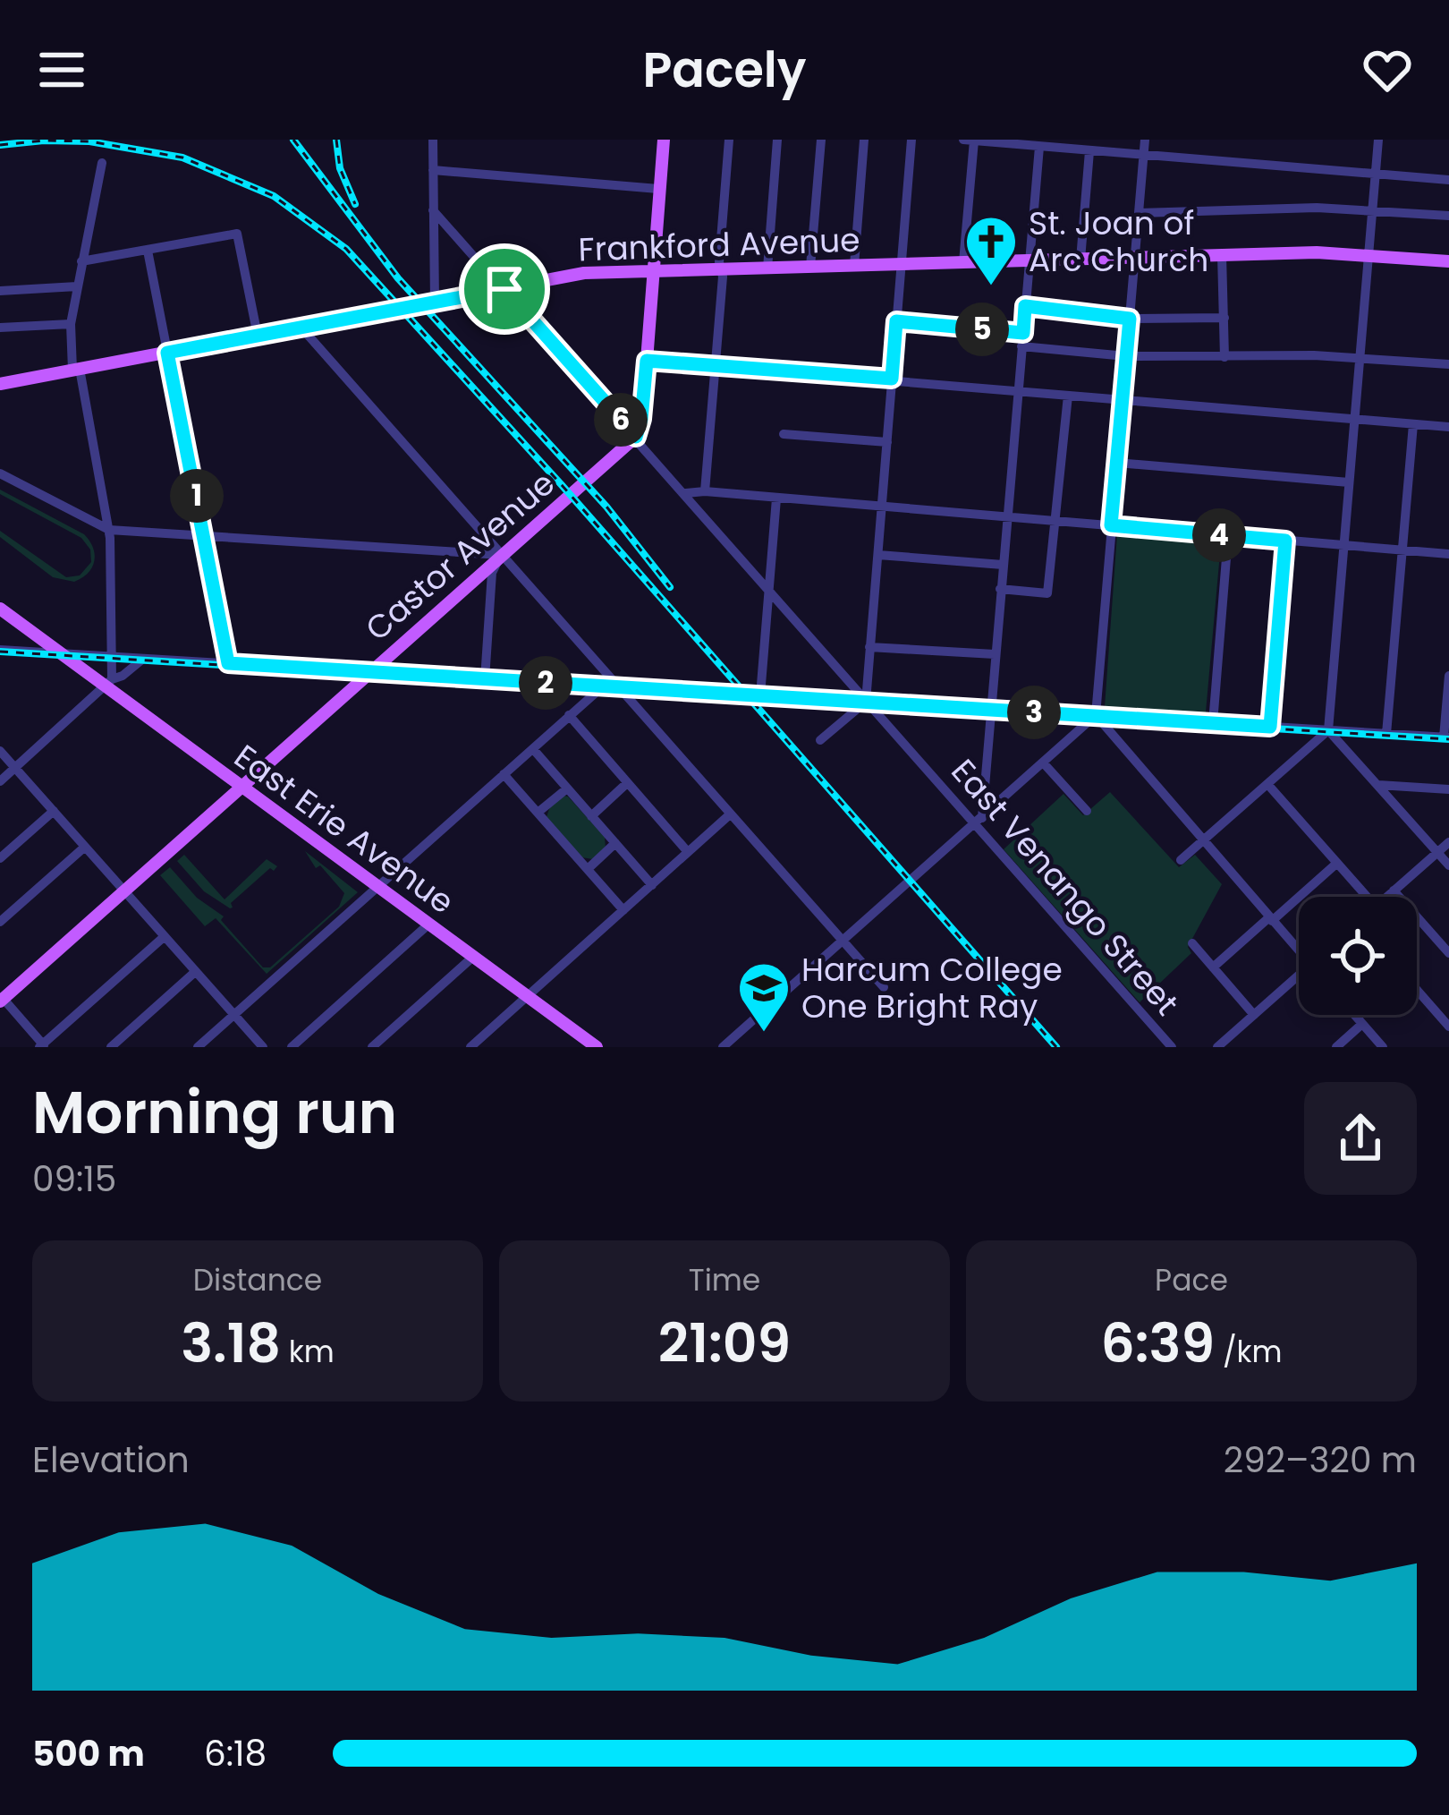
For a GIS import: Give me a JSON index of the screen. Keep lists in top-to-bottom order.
{
  "streets": {
    "main road": ["Frankford Avenue", "Castor Avenue", "East Erie Avenue"],
    "street": ["East Venango Street"]
  },
  "crossings": [
    ["Frankford Avenue", "East Venango Street"],
    ["Castor Avenue", "East Erie Avenue"],
    ["Castor Avenue", "East Venango Street"]
  ],
  "places": {
    "church": ["St. Joan of Arc Church"],
    "school or university": ["Harcum College One Bright Ray"]
  },
  "page": {
    "header": "Pacely",
    "pins": [
      "5",
      "6",
      "1",
      "4",
      "2",
      "3"
    ],
    "heading": ["Morning run", "09:15"],
    "stats": [
      ["Distance", "3.18 km"],
      ["Time", "21:09"],
      ["Pace", "6:39 /km"]
    ],
    "chart": ["Elevation", "292–320 m"],
    "list": [
      {
        "name": "500 m",
        "note": "6:18"
      }
    ]
  }
}
